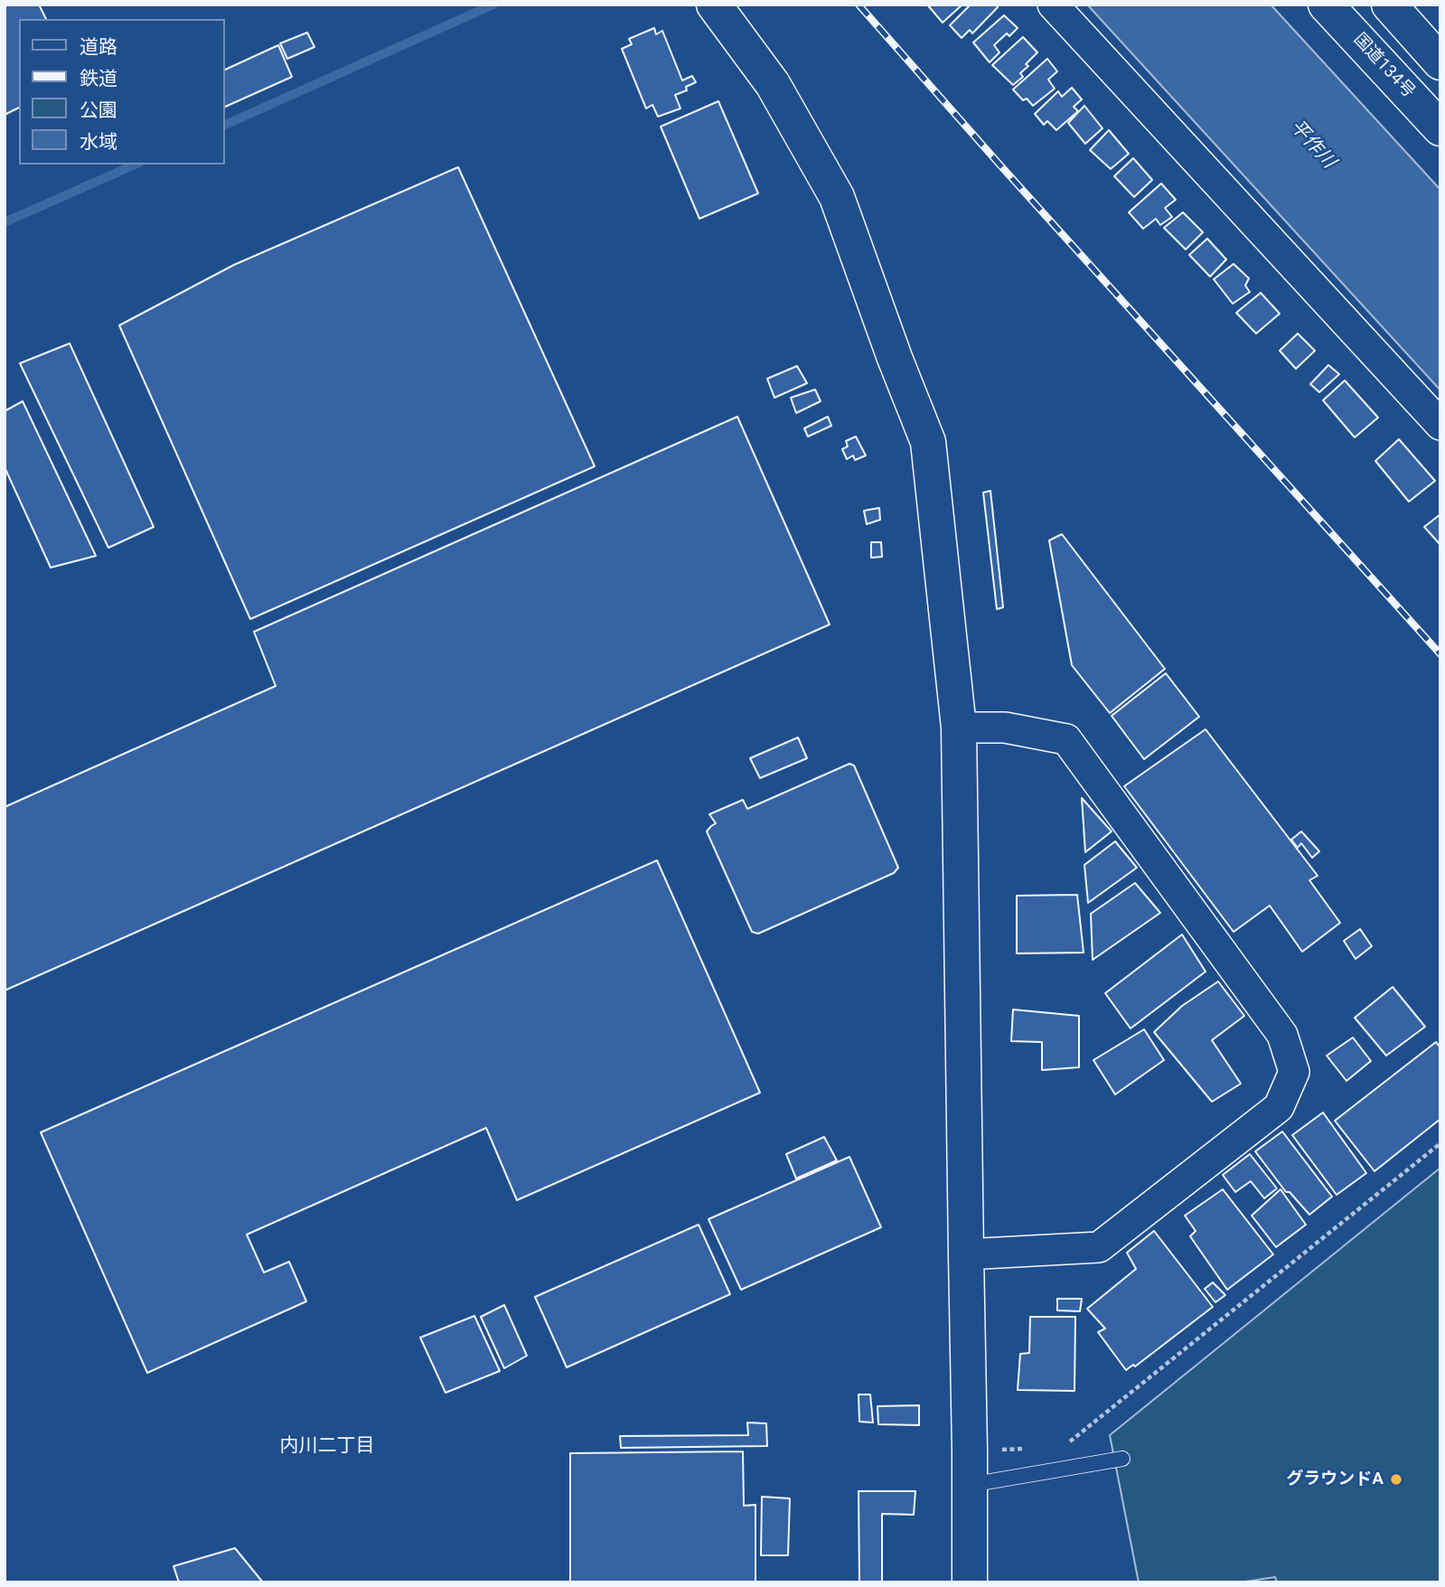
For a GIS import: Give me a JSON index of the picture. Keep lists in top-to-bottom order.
{
  "streets": {
    "main road": ["国道134号"]
  },
  "districts": ["内川二丁目"],
  "water": ["平作川"],
  "places": ["グラウンドA"],
  "legend": [
    "道路",
    "鉄道",
    "公園",
    "水域"
  ]
}
